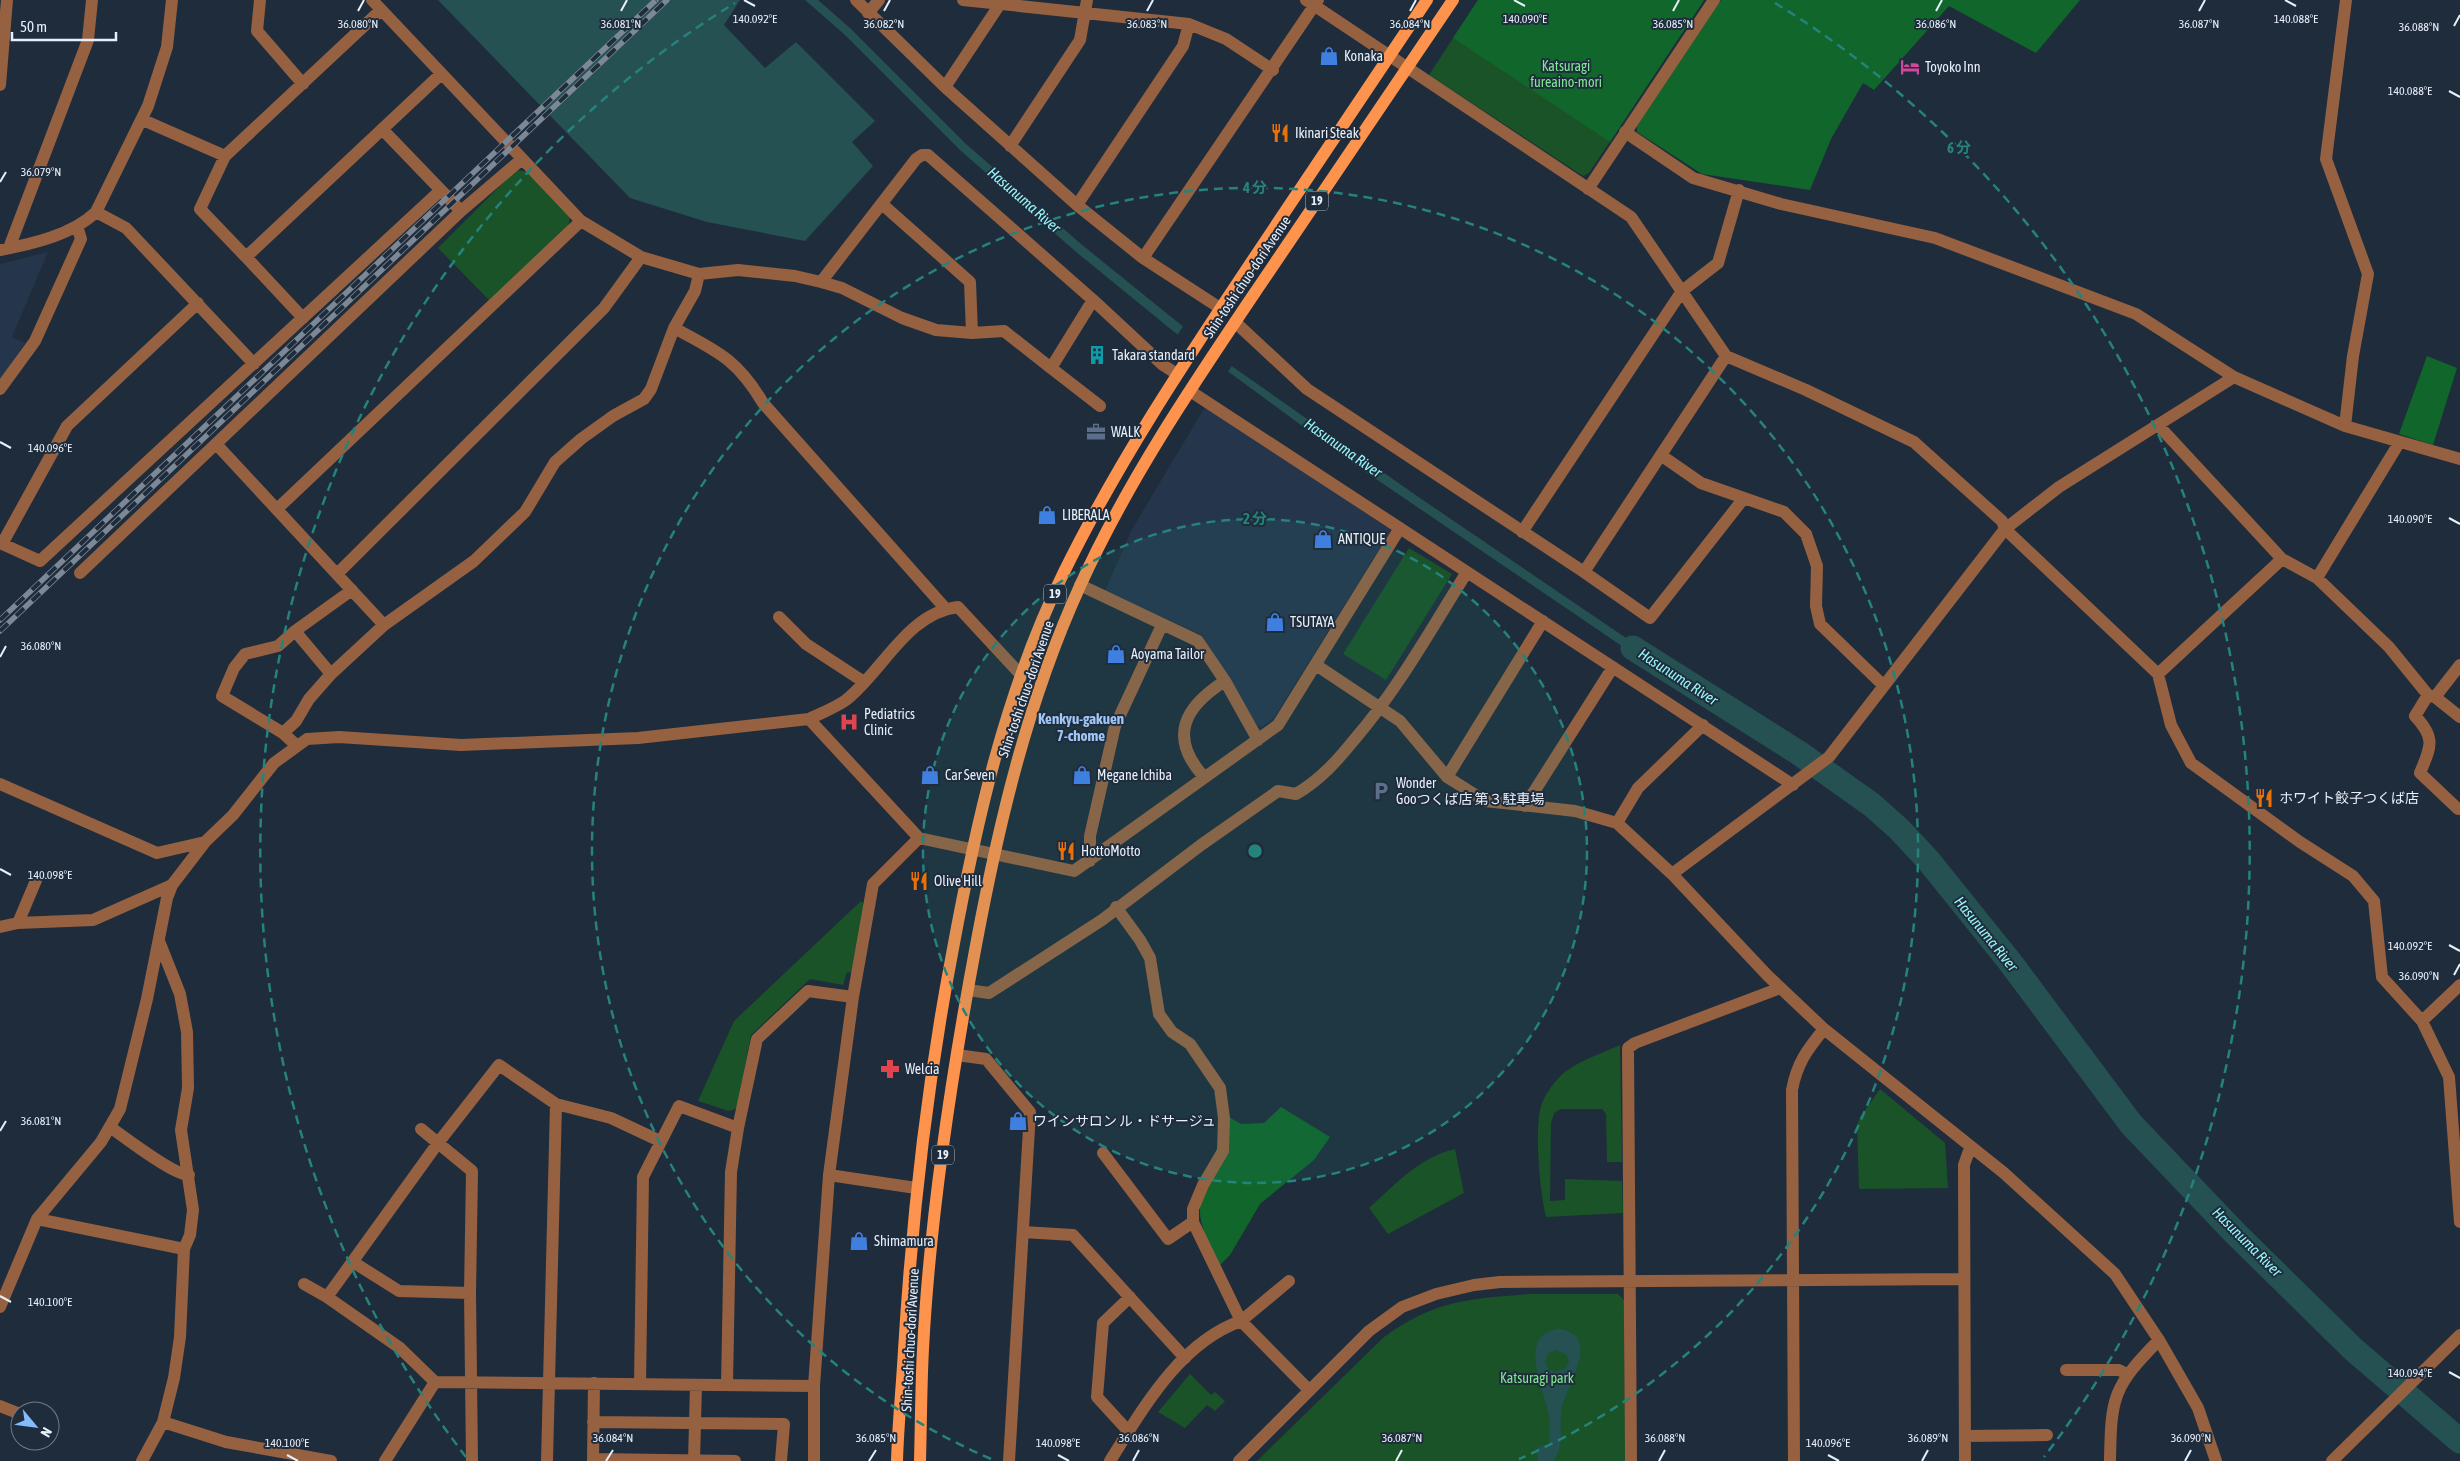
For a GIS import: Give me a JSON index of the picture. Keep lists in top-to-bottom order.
{
  "streets": {
    "main road": ["19", "Shin-toshi chuo-dori Avenue"]
  },
  "districts": ["Kenkyu-gakuen 7-chome"],
  "water": ["Hasunuma River"],
  "parks": ["Katsuragi fureaino-mori", "Katsuragi park"],
  "places": {
    "shop": [
      "Konaka",
      "LIBERALA",
      "ANTIQUE",
      "TSUTAYA",
      "Aoyama Tailor",
      "Car Seven",
      "Megane Ichiba",
      "ワインサロン ル・ドサージュ",
      "Shimamura"
    ],
    "hotel": ["Toyoko Inn"],
    "restaurant": [
      "Ikinari Steak",
      "ホワイト餃子つくば店",
      "HottoMotto",
      "Olive Hill"
    ],
    "building": ["Takara standard"],
    "office": ["WALK"],
    "hospital": ["Pediatrics Clinic"],
    "parking": ["Wonder Gooつくば店 第３駐車場"],
    "pharmacy": ["Welcia"]
  },
  "scale_bar": "50 m",
  "north": "bottom right",
  "coordinates": [
    "140.092°E",
    "140.090°E",
    "140.088°E",
    "36.080°N",
    "36.081°N",
    "36.082°N",
    "36.083°N",
    "36.084°N",
    "36.085°N",
    "36.086°N",
    "36.087°N",
    "36.088°N",
    "36.079°N",
    "140.096°E",
    "140.098°E",
    "36.090°N",
    "140.100°E",
    "140.094°E",
    "36.089°N"
  ],
  "rings": ["6 分", "4 分", "2 分"]
}
